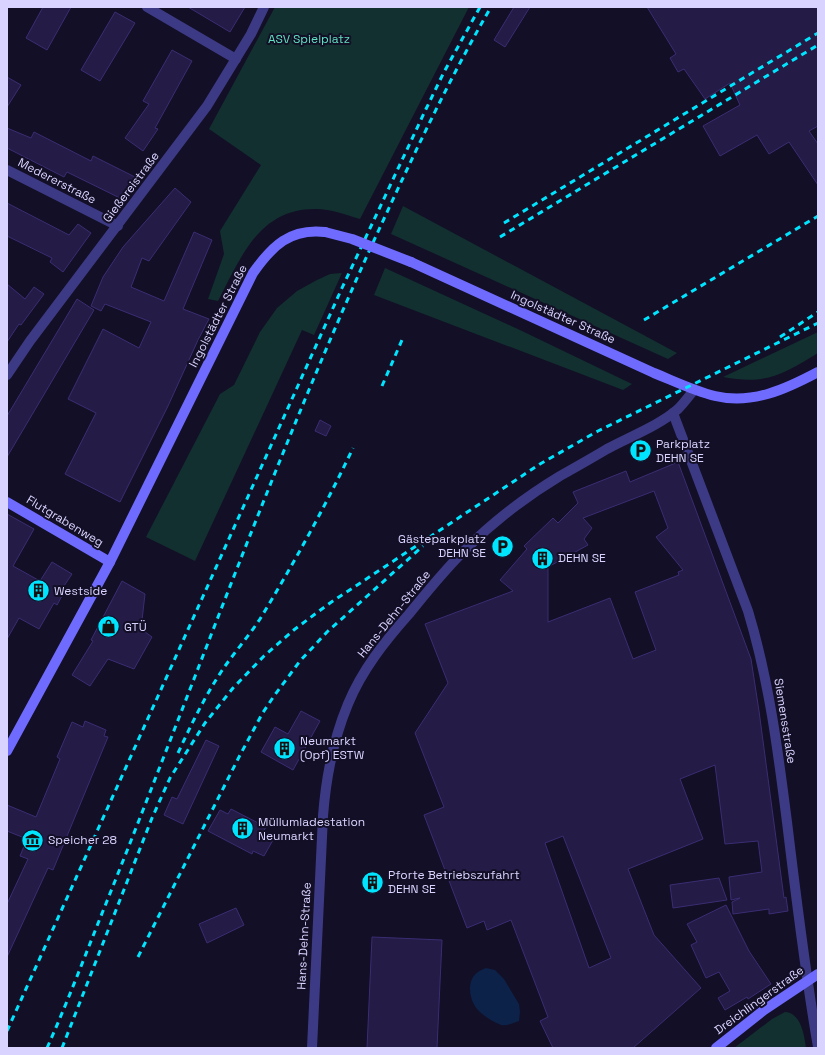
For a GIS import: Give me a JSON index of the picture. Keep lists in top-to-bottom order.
{
  "streets": {
    "street": [
      "Medererstraße",
      "Gießereistraße",
      "Ingolstädter Straße",
      "Flutgrabenweg",
      "Hans-Dehn-Straße",
      "Siemensstraße",
      "Dreichlingerstraße"
    ]
  },
  "crossings": [
    ["Medererstraße", "Gießereistraße"],
    ["Ingolstädter Straße", "Flutgrabenweg"],
    ["Ingolstädter Straße", "Hans-Dehn-Straße"],
    ["Hans-Dehn-Straße", "Siemensstraße"],
    ["Siemensstraße", "Dreichlingerstraße"]
  ],
  "parks": ["ASV Spielplatz"],
  "places": {
    "parking": ["Parkplatz DEHN SE", "Gästeparkplatz DEHN SE"],
    "building": [
      "DEHN SE",
      "Westside",
      "Neumarkt (Opf) ESTW",
      "Müllumladestation Neumarkt",
      "Pforte Betriebszufahrt DEHN SE"
    ],
    "shop": ["GTÜ"],
    "museum": ["Speicher 28"]
  }
}
